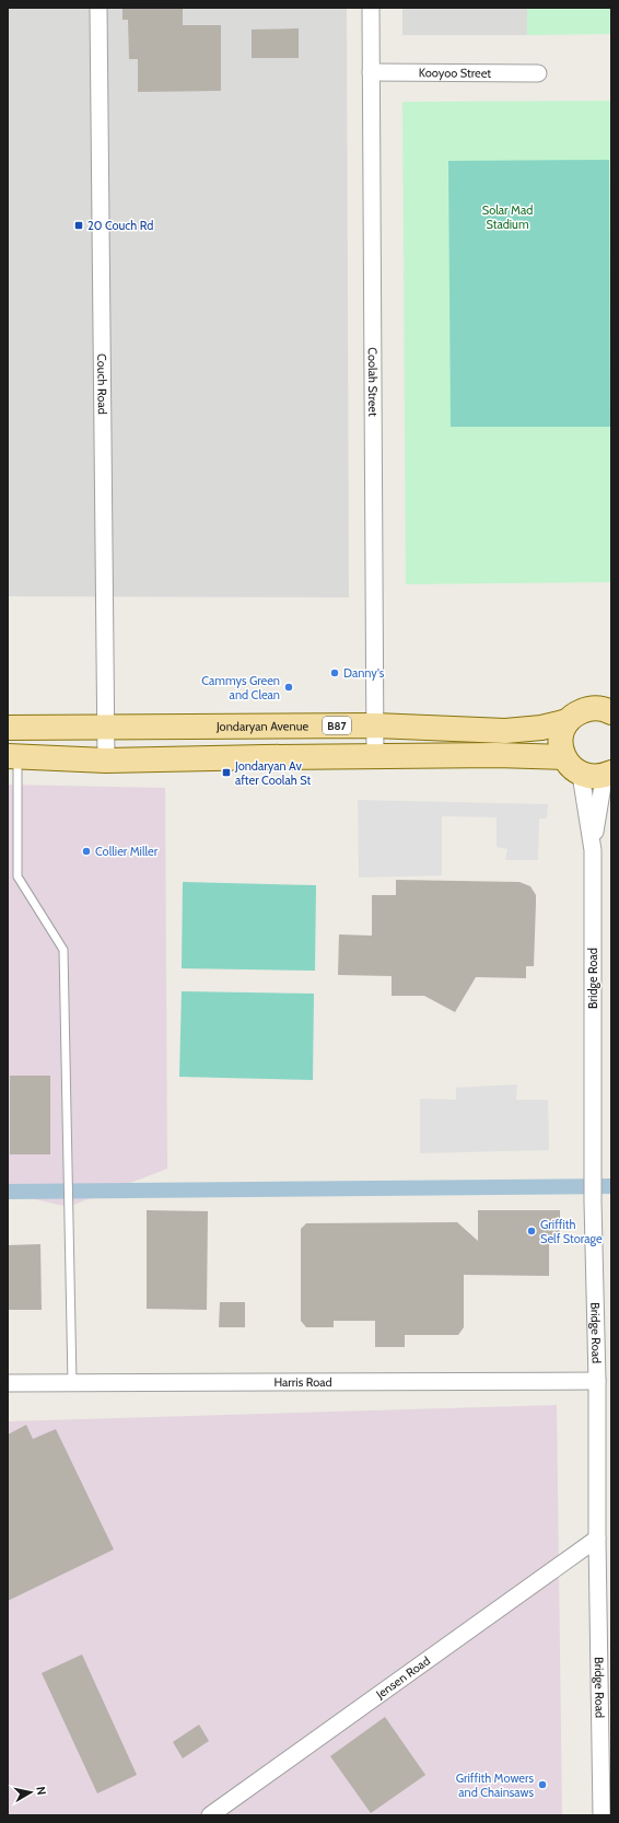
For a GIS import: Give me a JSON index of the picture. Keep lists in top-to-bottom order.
{
  "streets": {
    "main road": ["Jondaryan Avenue", "B87"],
    "street": [
      "Kooyoo Street",
      "Coolah Street",
      "Couch Road",
      "Bridge Road",
      "Harris Road",
      "Jensen Road"
    ]
  },
  "crossings": [
    ["Kooyoo Street", "Coolah Street"],
    ["Coolah Street", "Jondaryan Avenue"],
    ["Couch Road", "Jondaryan Avenue"],
    ["Jondaryan Avenue", "B87"],
    ["Bridge Road", "Harris Road"],
    ["Bridge Road", "Jensen Road"]
  ],
  "parks": ["Solar Mad Stadium"],
  "places": {
    "transit": ["20 Couch Rd", "Jondaryan Av after Coolah St"],
    "other": [
      "Danny's",
      "Cammys Green and Clean",
      "Collier Miller",
      "Griffith Self Storage",
      "Griffith Mowers and Chainsaws"
    ]
  },
  "north": "right"
}
